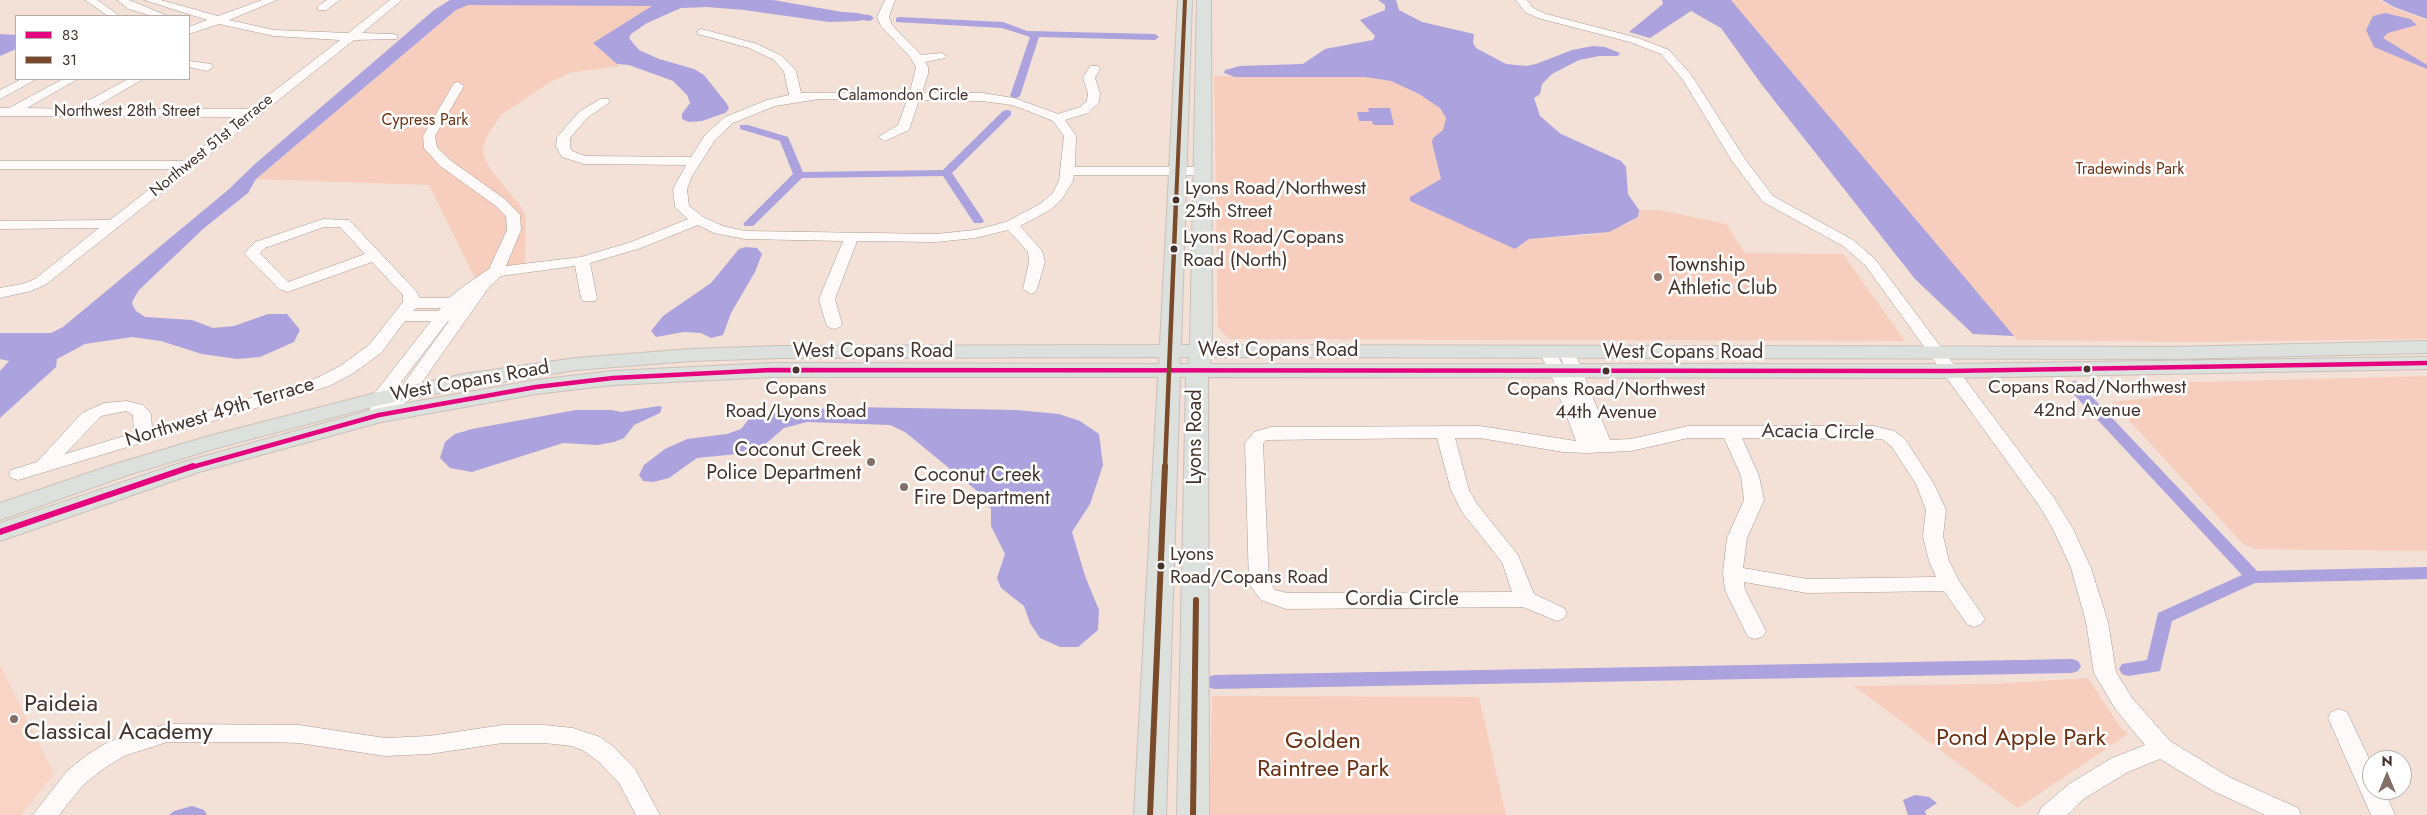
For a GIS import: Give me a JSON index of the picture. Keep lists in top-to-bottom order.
{
  "streets": {
    "main road": ["West Copans Road", "Lyons Road"],
    "street": [
      "Calamondon Circle",
      "Northwest 28th Street",
      "Northwest 51st Terrace",
      "Northwest 49th Terrace",
      "Acacia Circle",
      "Cordia Circle"
    ]
  },
  "crossings": [
    ["Northwest 28th Street", "Northwest 51st Terrace"],
    ["West Copans Road", "Lyons Road"],
    ["Acacia Circle", "Cordia Circle"]
  ],
  "parks": [
    "Cypress Park",
    "Tradewinds Park",
    "Pond Apple Park",
    "Golden Raintree Park"
  ],
  "places": [
    "Lyons Road/Northwest 25th Street",
    "Lyons Road/Copans Road (North)",
    "Township Athletic Club",
    "Copans Road/Northwest 42nd Avenue",
    "Copans Road/Lyons Road",
    "Copans Road/Northwest 44th Avenue",
    "Coconut Creek Police Department",
    "Coconut Creek Fire Department",
    "Lyons Road/Copans Road",
    "Paideia Classical Academy"
  ],
  "lines": ["transit line 31", "transit line 83"],
  "legend": ["83", "31"],
  "north": "top"
}
